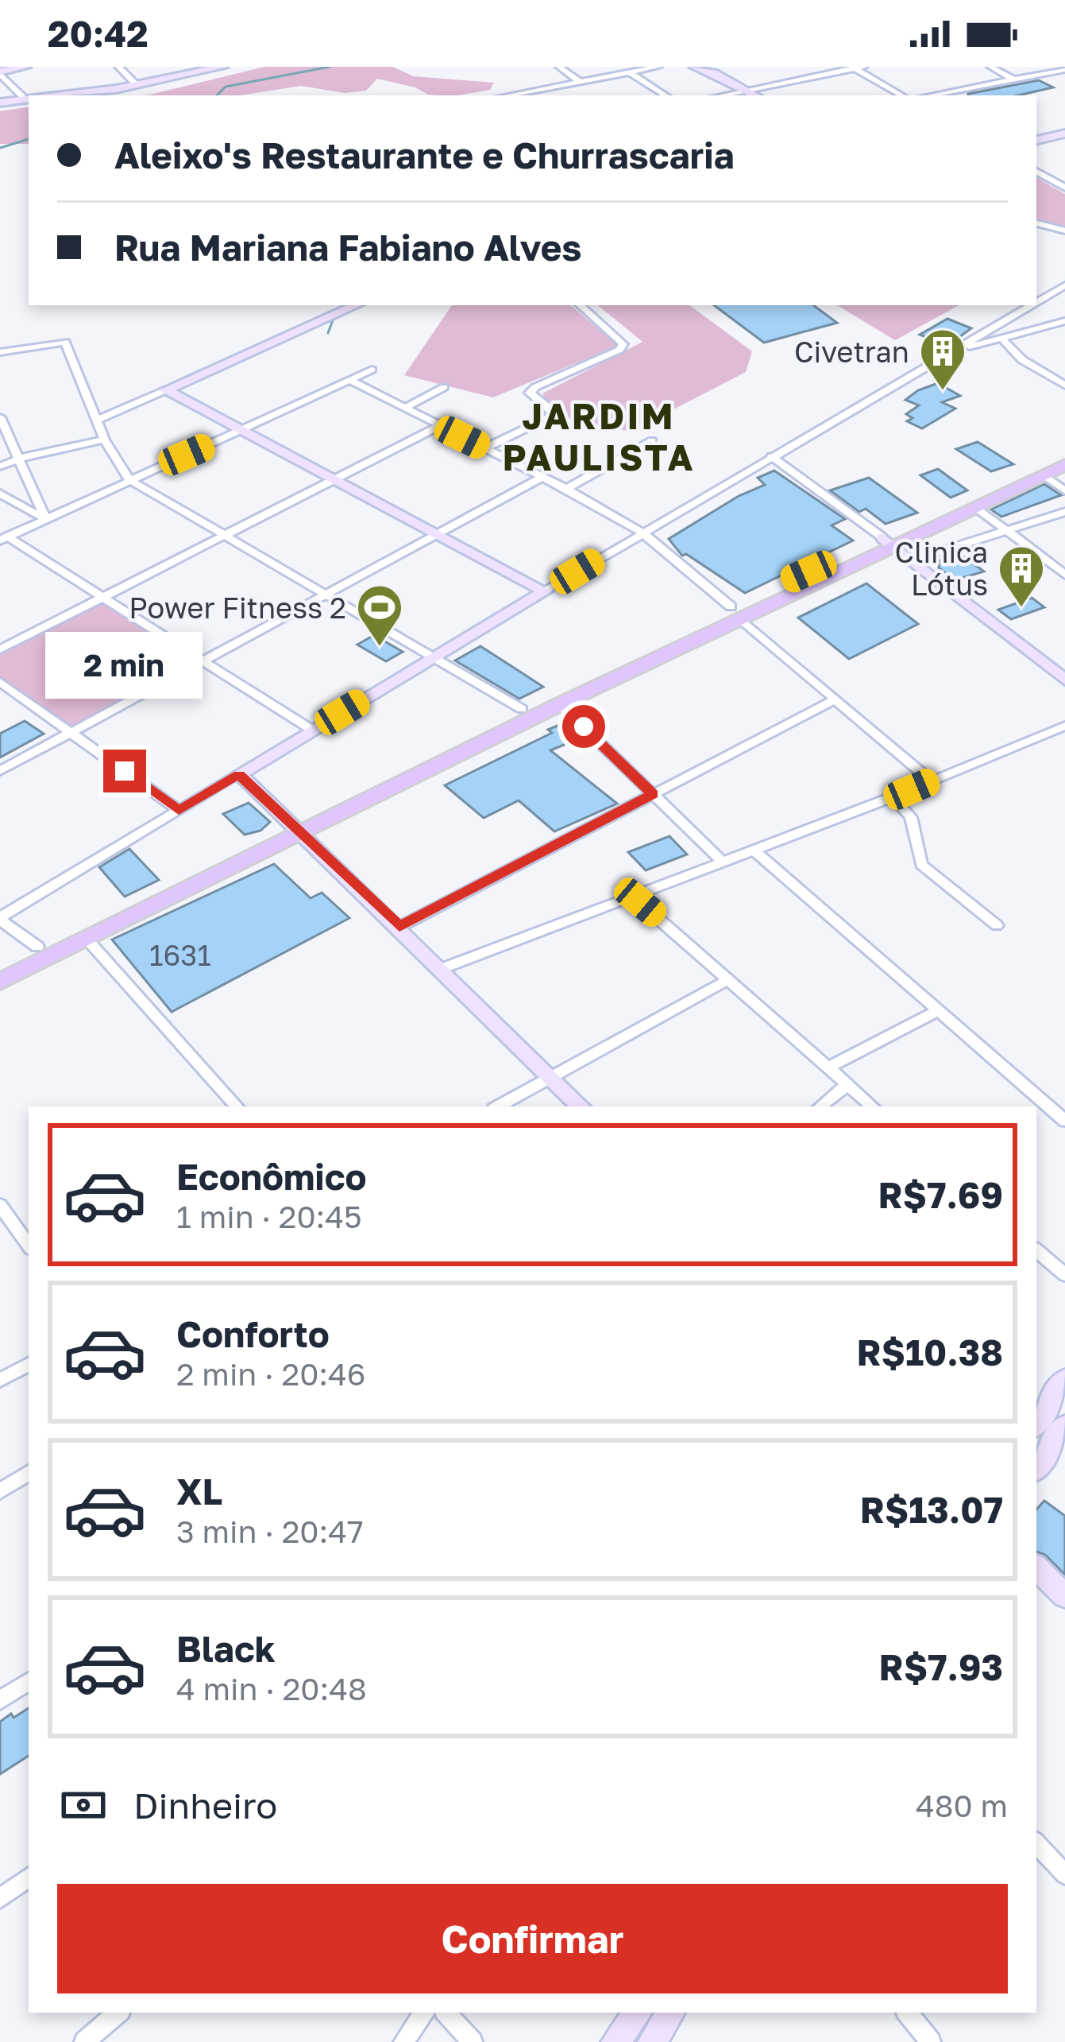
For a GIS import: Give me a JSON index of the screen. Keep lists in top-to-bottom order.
{
  "districts": ["JARDIM PAULISTA"],
  "places": {
    "building": ["Civetran", "Clinica Lótus"],
    "sports": ["Power Fitness 2"]
  },
  "house_numbers": ["1631"],
  "page": {
    "status": "20:42",
    "banner": ["Aleixo's Restaurante e Churrascaria", "Rua Mariana Fabiano Alves"],
    "bubble": "2 min",
    "list": [
      {
        "name": "Econômico",
        "note": "1 min · 20:45",
        "value": "R$7.69"
      },
      {
        "name": "Conforto",
        "note": "2 min · 20:46",
        "value": "R$10.38"
      },
      {
        "name": "XL",
        "note": "3 min · 20:47",
        "value": "R$13.07"
      },
      {
        "name": "Black",
        "note": "4 min · 20:48",
        "value": "R$7.93"
      }
    ],
    "pay": ["Dinheiro", "480 m"],
    "buttons": "Confirmar"
  }
}
